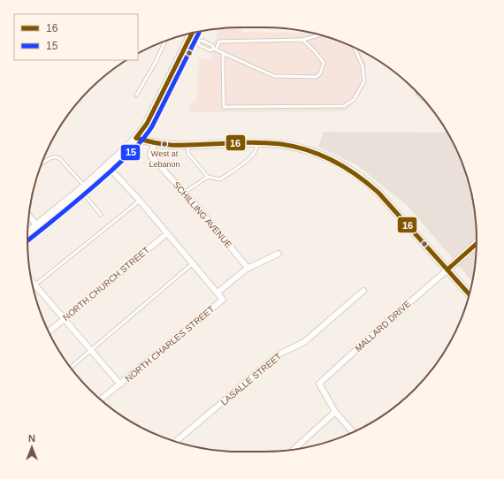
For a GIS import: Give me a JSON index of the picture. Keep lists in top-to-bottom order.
{
  "streets": {
    "street": [
      "SCHILLING AVENUE",
      "NORTH CHURCH STREET",
      "MALLARD DRIVE",
      "NORTH CHARLES STREET",
      "LASALLE STREET"
    ]
  },
  "crossings": [
    ["SCHILLING AVENUE", "NORTH CHARLES STREET"]
  ],
  "places": ["West at Lebanon"],
  "lines": ["transit line 15", "transit line 16"],
  "legend": ["16", "15"],
  "north": "top"
}
